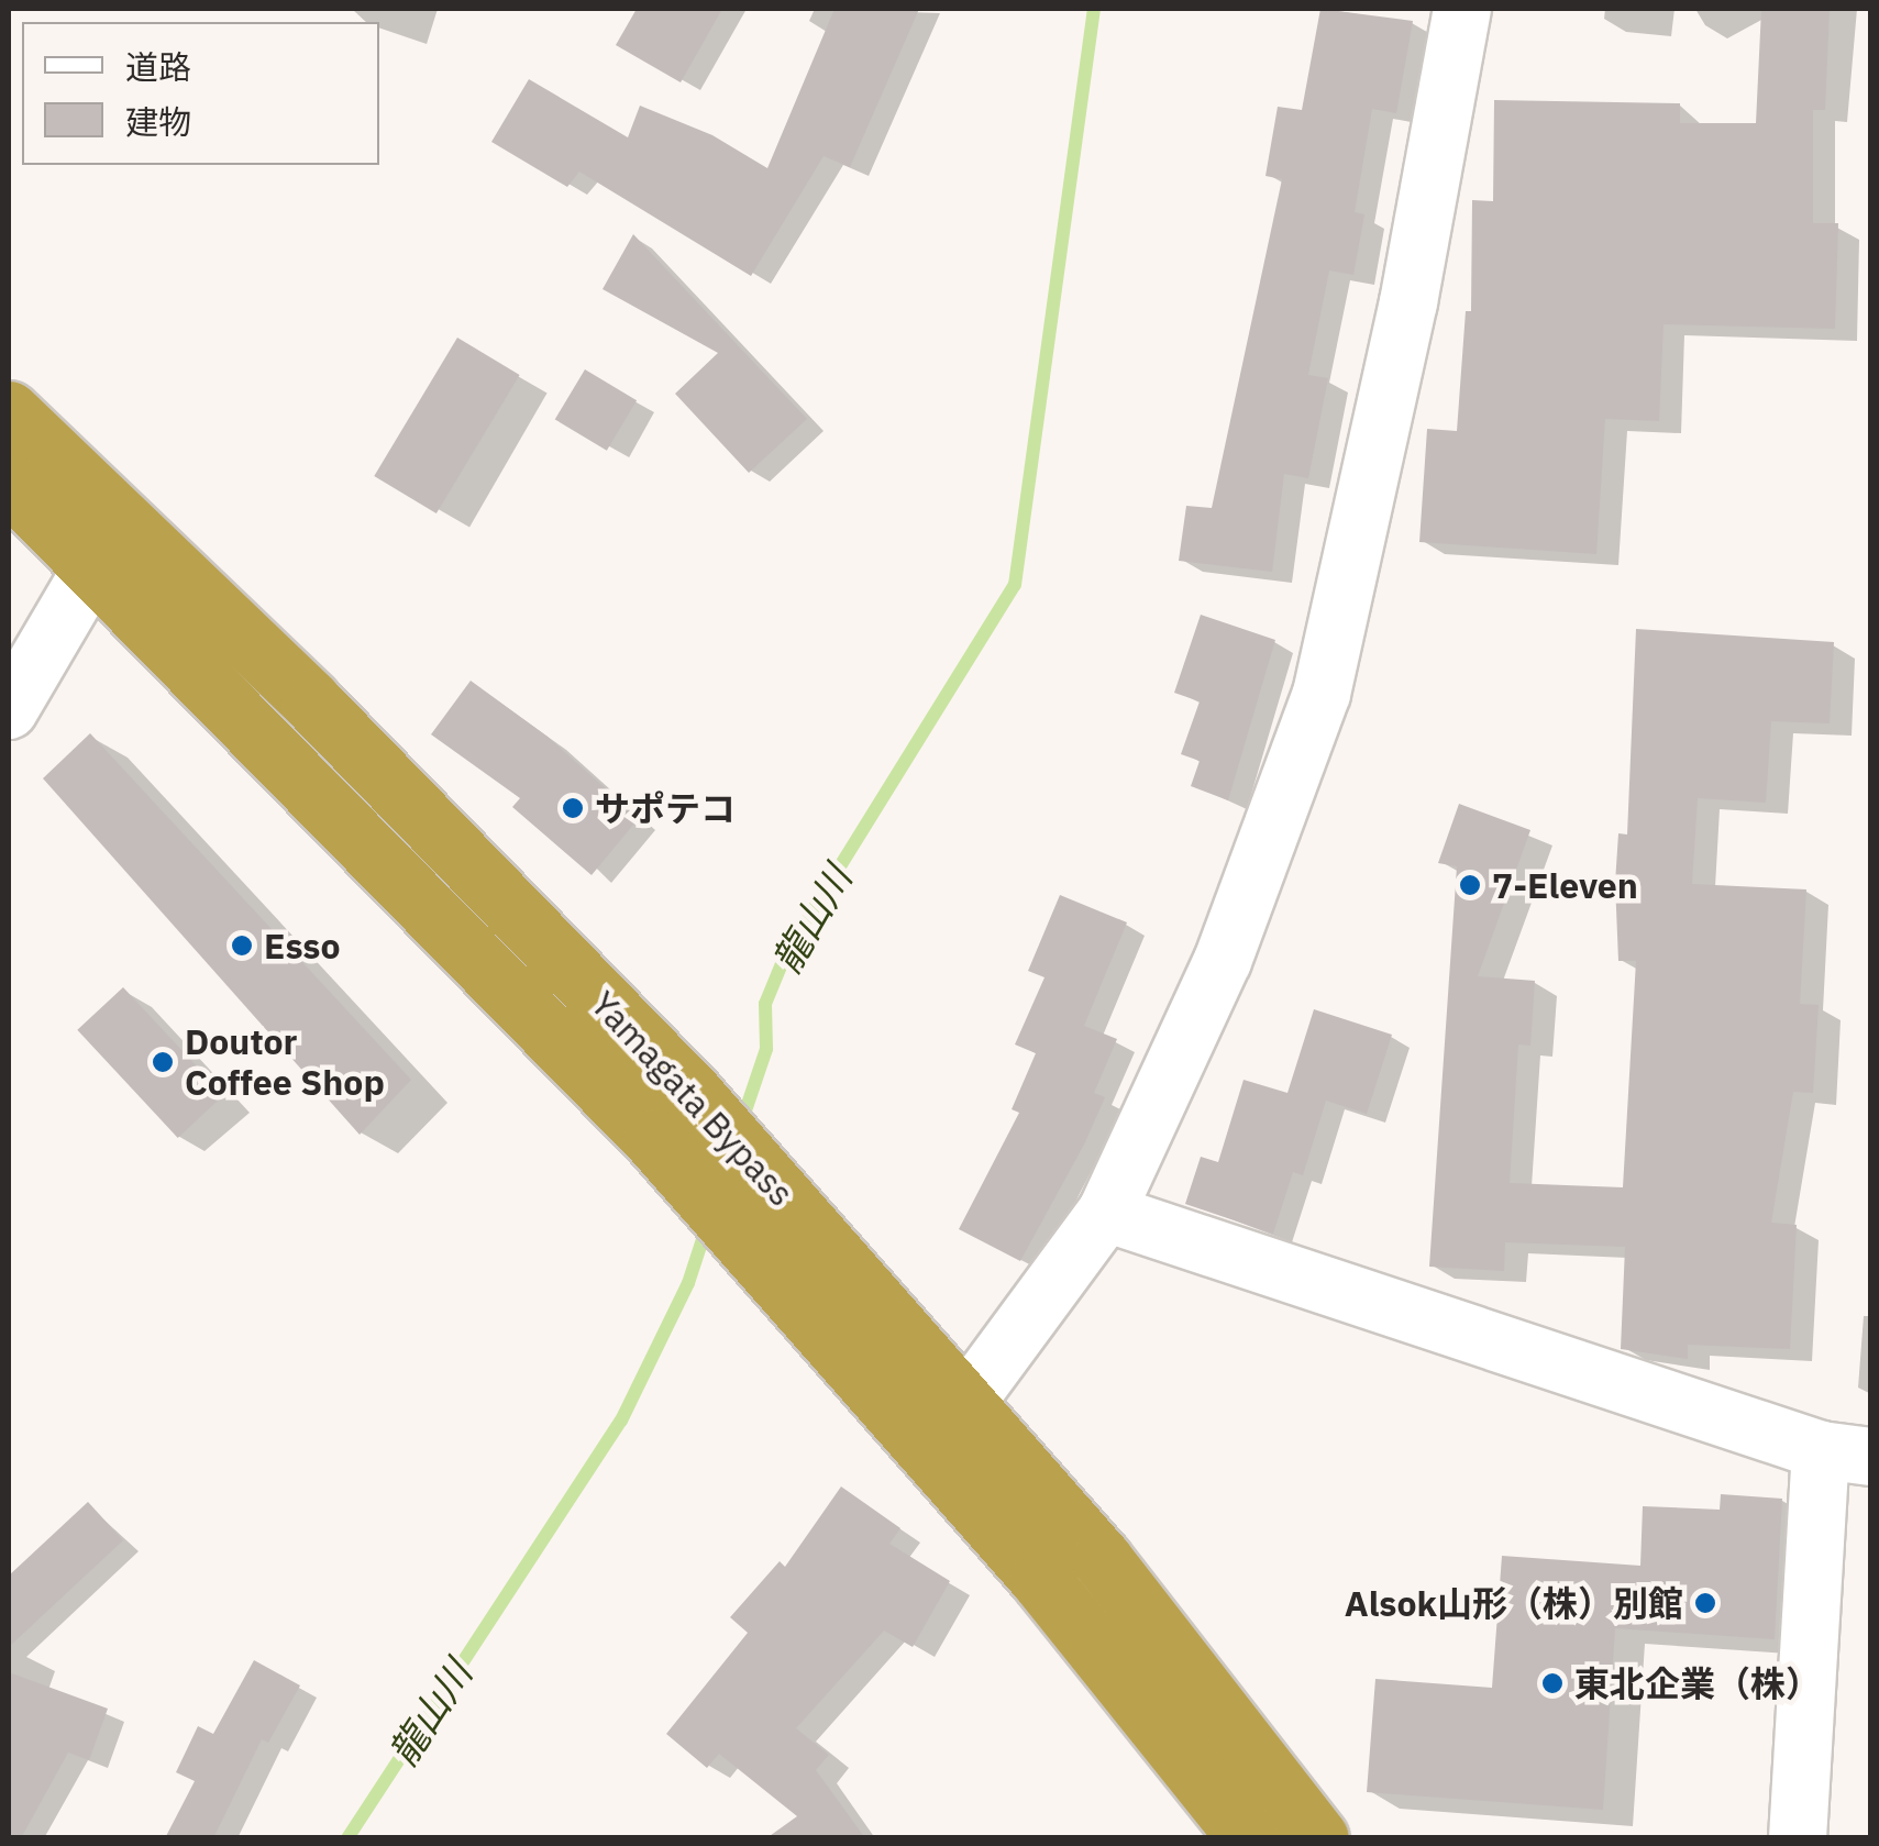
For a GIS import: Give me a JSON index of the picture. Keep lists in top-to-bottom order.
{
  "streets": {
    "highway": ["Yamagata Bypass"]
  },
  "water": ["龍山川"],
  "places": [
    "サポテコ",
    "7-Eleven",
    "Esso",
    "Doutor Coffee Shop",
    "Alsok山形（株）別館",
    "東北企業（株）"
  ],
  "legend": ["道路", "建物"]
}
